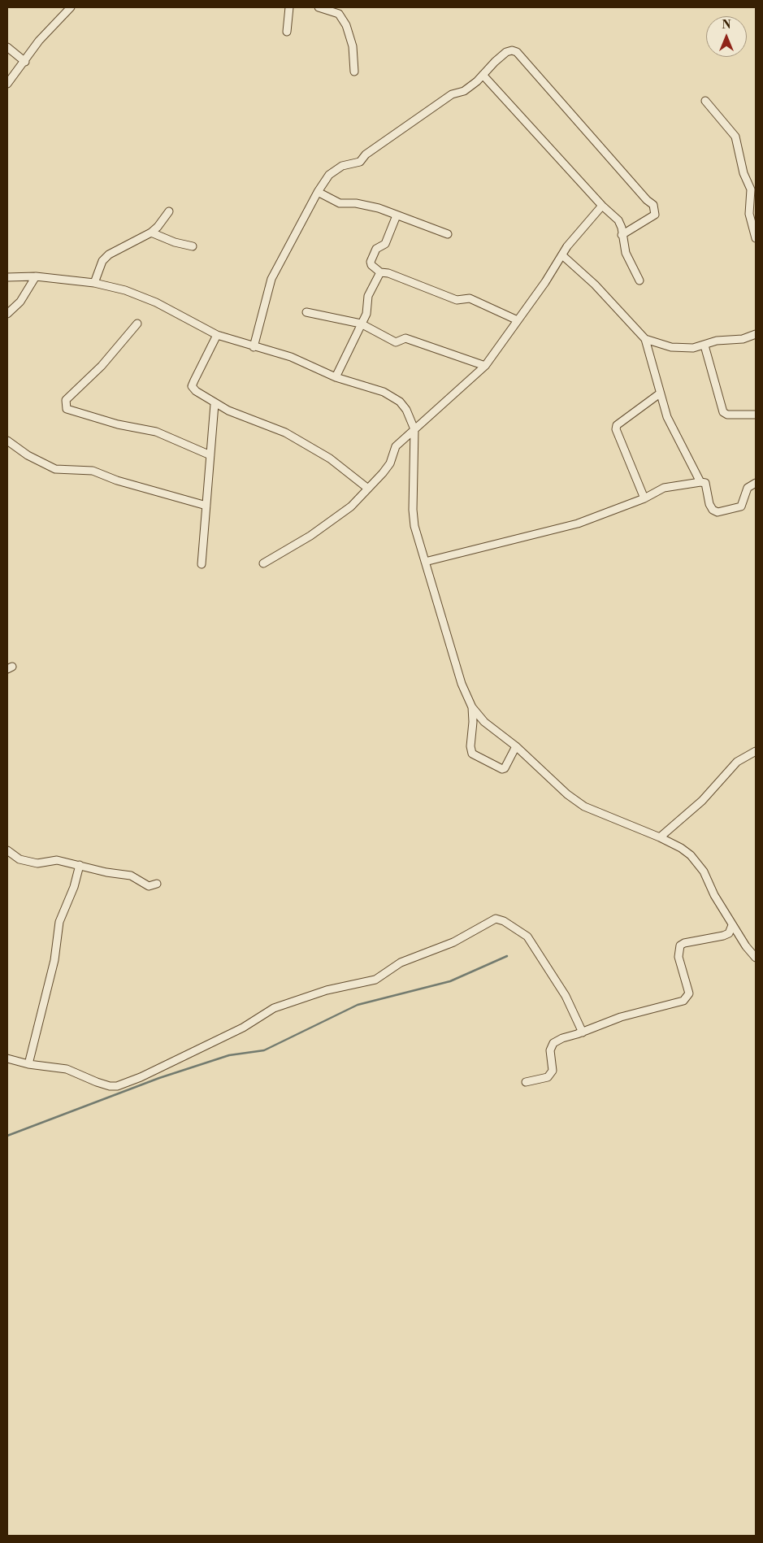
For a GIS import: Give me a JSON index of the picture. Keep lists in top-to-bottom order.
{
  "north": "top"
}
